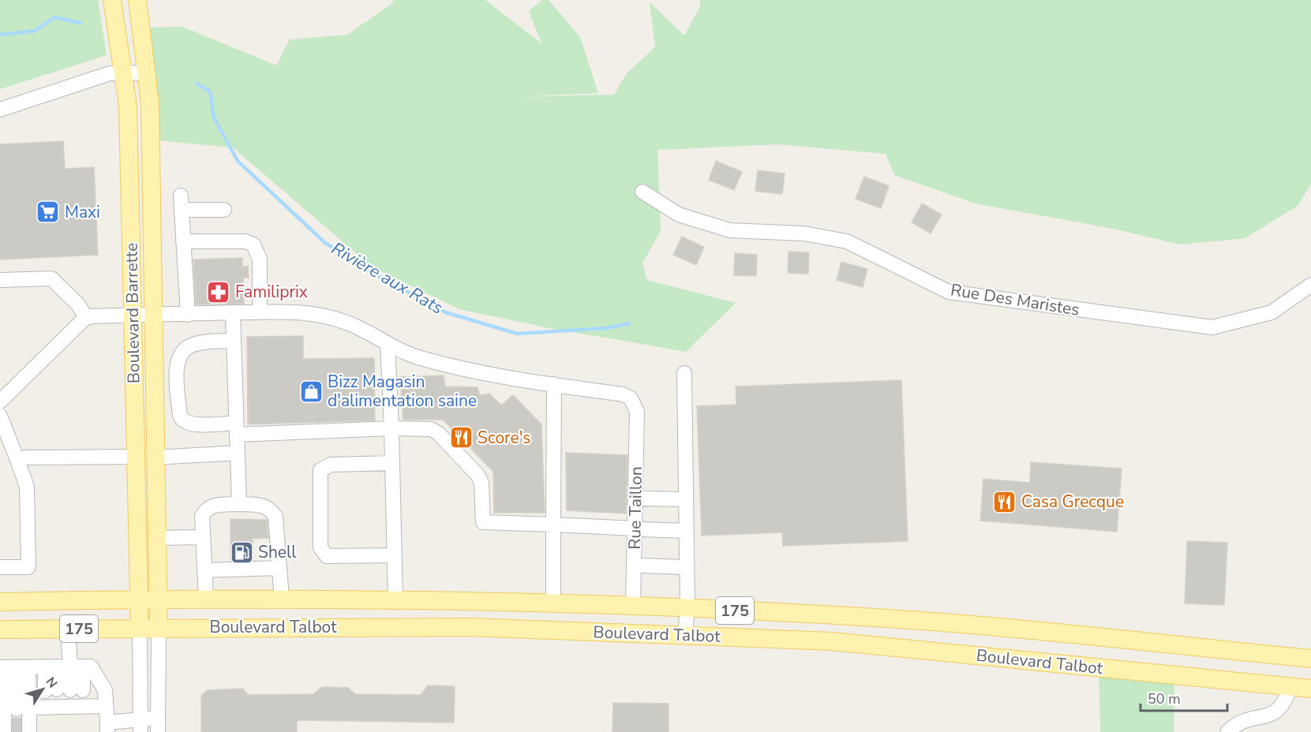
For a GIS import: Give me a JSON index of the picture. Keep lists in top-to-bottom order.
{
  "streets": {
    "main road": ["Boulevard Barrette", "175", "Boulevard Talbot"],
    "street": ["Rue Des Maristes", "Rue Taillon"]
  },
  "crossings": [
    ["Boulevard Barrette", "Boulevard Talbot"],
    ["Rue Taillon", "Boulevard Talbot"]
  ],
  "water": ["Rivière aux Rats"],
  "places": {
    "supermarket": ["Maxi"],
    "pharmacy": ["Familiprix"],
    "shop": ["Bizz Magasin d'alimentation saine"],
    "restaurant": ["Score's", "Casa Grecque"],
    "fuel station": ["Shell"]
  },
  "scale_bar": "50 m",
  "north": "top right"
}
